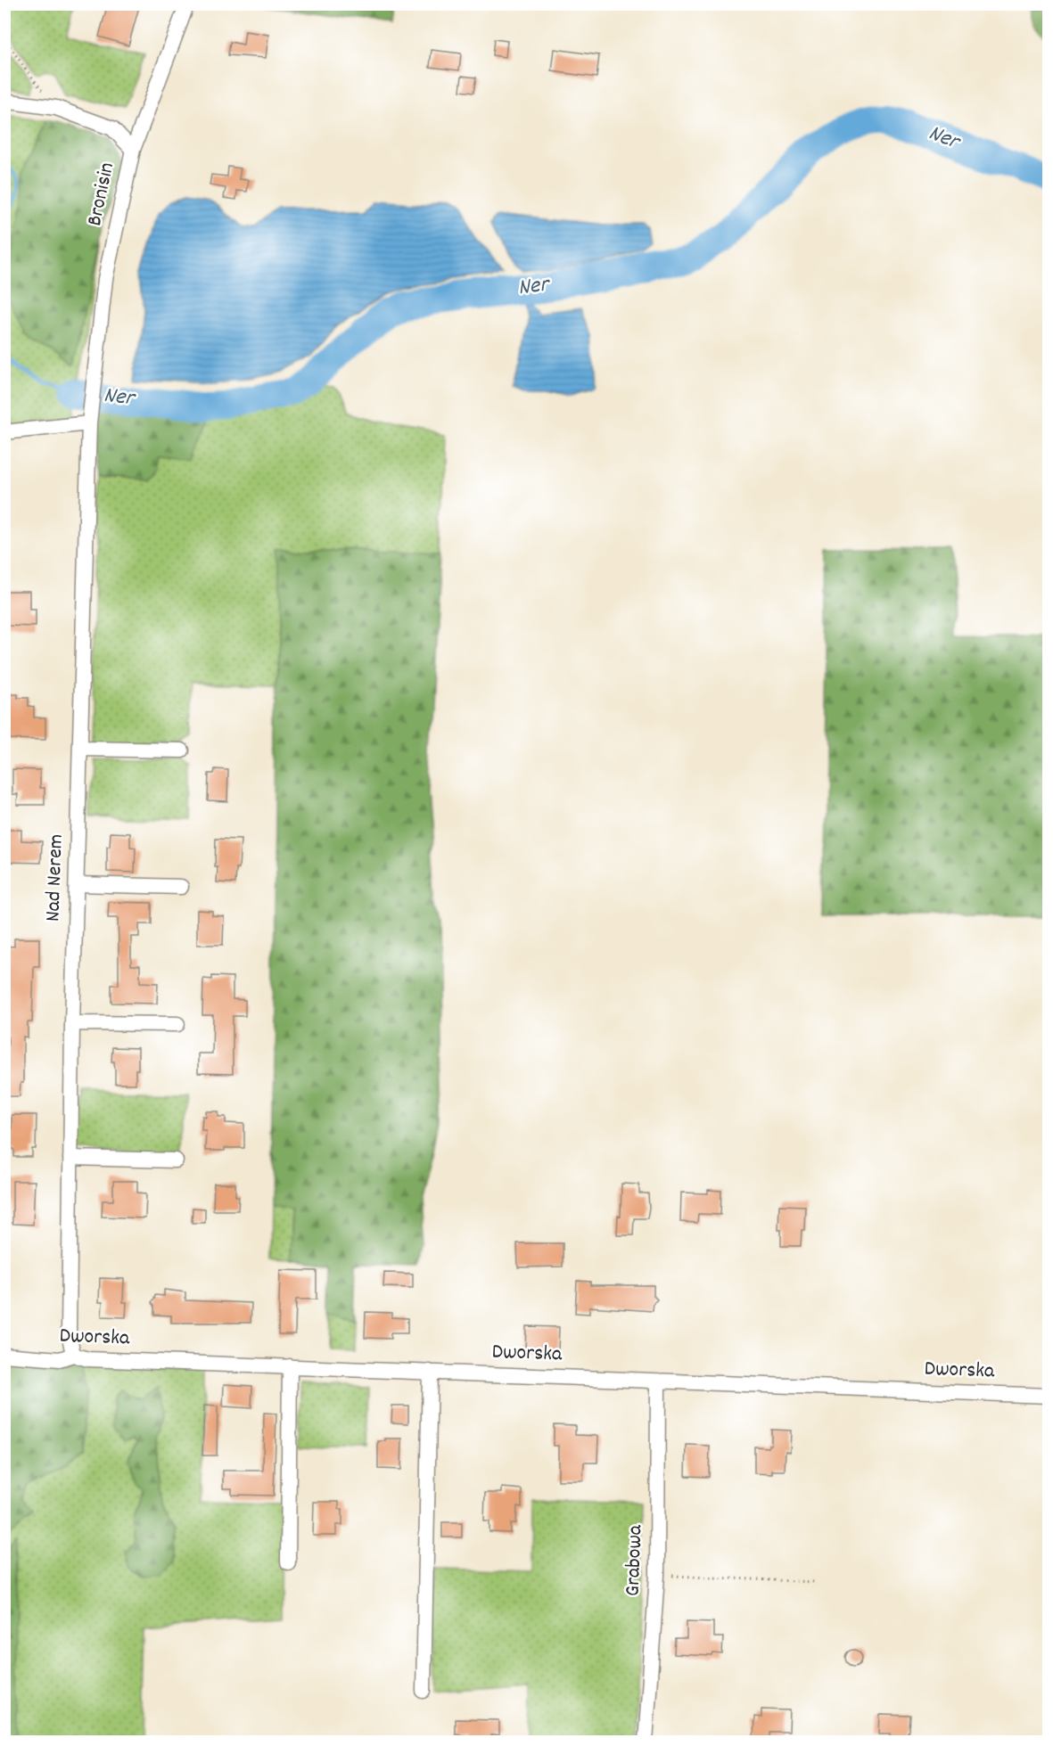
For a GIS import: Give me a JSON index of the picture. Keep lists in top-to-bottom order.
{
  "streets": {
    "street": [
      "Bronisin",
      "Nad Nerem",
      "Dworska",
      "Grabowa"
    ]
  },
  "crossings": [
    ["Bronisin", "Nad Nerem"],
    ["Nad Nerem", "Dworska"],
    ["Dworska", "Grabowa"]
  ],
  "water": ["Ner"]
}
